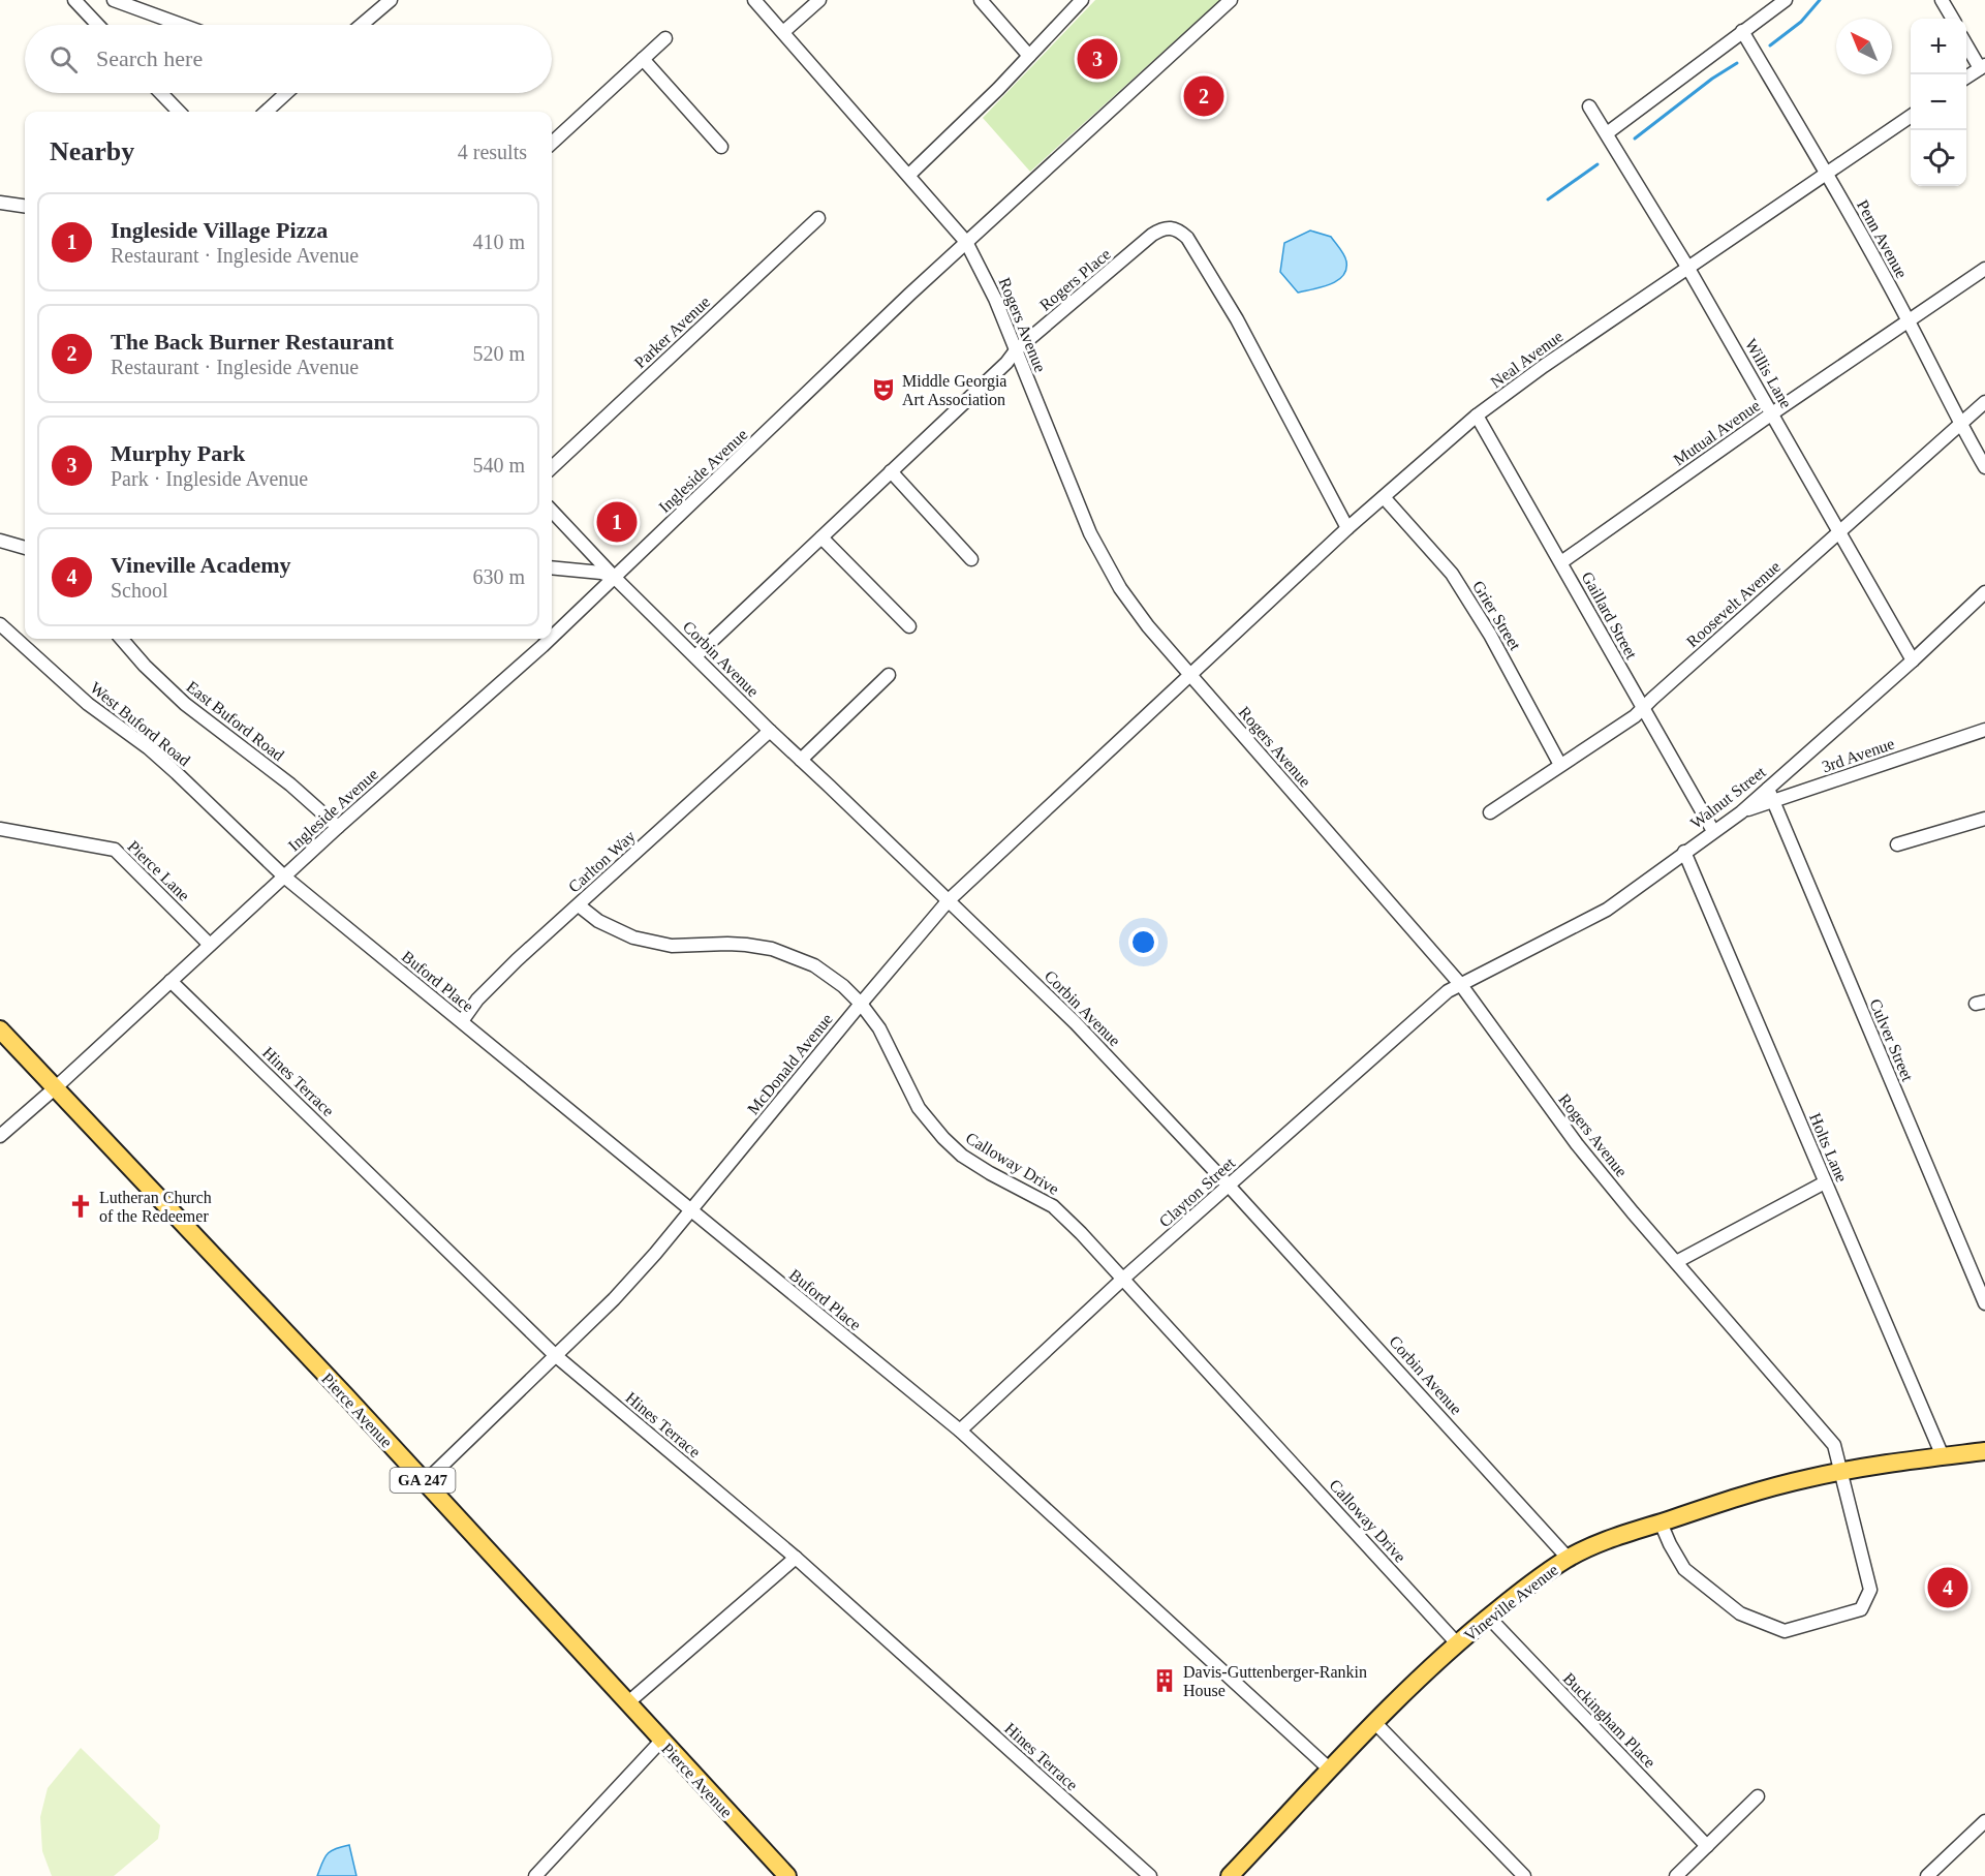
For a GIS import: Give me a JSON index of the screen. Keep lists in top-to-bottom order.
{
  "streets": {
    "main road": ["Pierce Avenue", "GA 247", "Vineville Avenue"],
    "street": [
      "Penn Avenue",
      "Rogers Place",
      "Rogers Avenue",
      "Parker Avenue",
      "Neal Avenue",
      "Willis Lane",
      "Mutual Avenue",
      "Ingleside Avenue",
      "Roosevelt Avenue",
      "Grier Street",
      "Gaillard Street",
      "Corbin Avenue",
      "East Buford Road",
      "West Buford Road",
      "3rd Avenue",
      "Walnut Street",
      "Carlton Way",
      "Pierce Lane",
      "Buford Place",
      "Culver Street",
      "McDonald Avenue",
      "Hines Terrace",
      "Holts Lane",
      "Calloway Drive",
      "Clayton Street",
      "Buckingham Place"
    ]
  },
  "crossings": [
    ["Penn Avenue", "Neal Avenue"],
    ["Penn Avenue", "Mutual Avenue"],
    ["Penn Avenue", "Roosevelt Avenue"],
    ["Rogers Place", "Rogers Avenue"],
    ["Rogers Place", "Neal Avenue"],
    ["Rogers Place", "Corbin Avenue"],
    ["Rogers Avenue", "Neal Avenue"],
    ["Rogers Avenue", "Ingleside Avenue"],
    ["Rogers Avenue", "Walnut Street"],
    ["Rogers Avenue", "McDonald Avenue"],
    ["Rogers Avenue", "Clayton Street"],
    ["Rogers Avenue", "Vineville Avenue"],
    ["Neal Avenue", "Willis Lane"],
    ["Neal Avenue", "Grier Street"],
    ["Neal Avenue", "Gaillard Street"],
    ["Neal Avenue", "McDonald Avenue"],
    ["Willis Lane", "Mutual Avenue"],
    ["Willis Lane", "Roosevelt Avenue"],
    ["Willis Lane", "Walnut Street"],
    ["Mutual Avenue", "Gaillard Street"],
    ["Ingleside Avenue", "Corbin Avenue"],
    ["Ingleside Avenue", "East Buford Road"],
    ["Ingleside Avenue", "West Buford Road"],
    ["Ingleside Avenue", "Pierce Lane"],
    ["Ingleside Avenue", "Buford Place"],
    ["Ingleside Avenue", "Hines Terrace"],
    ["Ingleside Avenue", "Pierce Avenue"],
    ["Roosevelt Avenue", "Grier Street"],
    ["Roosevelt Avenue", "Gaillard Street"],
    ["Gaillard Street", "Walnut Street"],
    ["Corbin Avenue", "Carlton Way"],
    ["Corbin Avenue", "McDonald Avenue"],
    ["Corbin Avenue", "Clayton Street"],
    ["Corbin Avenue", "Vineville Avenue"],
    ["West Buford Road", "Buford Place"],
    ["3rd Avenue", "Walnut Street"],
    ["3rd Avenue", "Culver Street"],
    ["Walnut Street", "Culver Street"],
    ["Walnut Street", "Holts Lane"],
    ["Walnut Street", "Clayton Street"],
    ["Carlton Way", "Buford Place"],
    ["Carlton Way", "Calloway Drive"],
    ["Buford Place", "McDonald Avenue"],
    ["Buford Place", "Clayton Street"],
    ["Buford Place", "Vineville Avenue"],
    ["McDonald Avenue", "Hines Terrace"],
    ["McDonald Avenue", "Calloway Drive"],
    ["McDonald Avenue", "Pierce Avenue"],
    ["Holts Lane", "Vineville Avenue"],
    ["Calloway Drive", "Clayton Street"],
    ["Calloway Drive", "Vineville Avenue"],
    ["Vineville Avenue", "Buckingham Place"]
  ],
  "places": {
    "theatre": ["Middle Georgia Art Association"],
    "church": ["Lutheran Church of the Redeemer"],
    "building": ["Davis-Guttenberger-Rankin House"]
  },
  "north": "top left",
  "page": {
    "map_buttons": ["+", "−"],
    "search": "Search here",
    "pins": [
      "3",
      "2",
      "1",
      "4"
    ],
    "heading": ["Nearby", "4 results"],
    "list": [
      {
        "mark": "1",
        "name": "Ingleside Village Pizza",
        "note": "Restaurant · Ingleside Avenue",
        "value": "410 m"
      },
      {
        "mark": "2",
        "name": "The Back Burner Restaurant",
        "note": "Restaurant · Ingleside Avenue",
        "value": "520 m"
      },
      {
        "mark": "3",
        "name": "Murphy Park",
        "note": "Park · Ingleside Avenue",
        "value": "540 m"
      },
      {
        "mark": "4",
        "name": "Vineville Academy",
        "note": "School",
        "value": "630 m"
      }
    ]
  }
}
